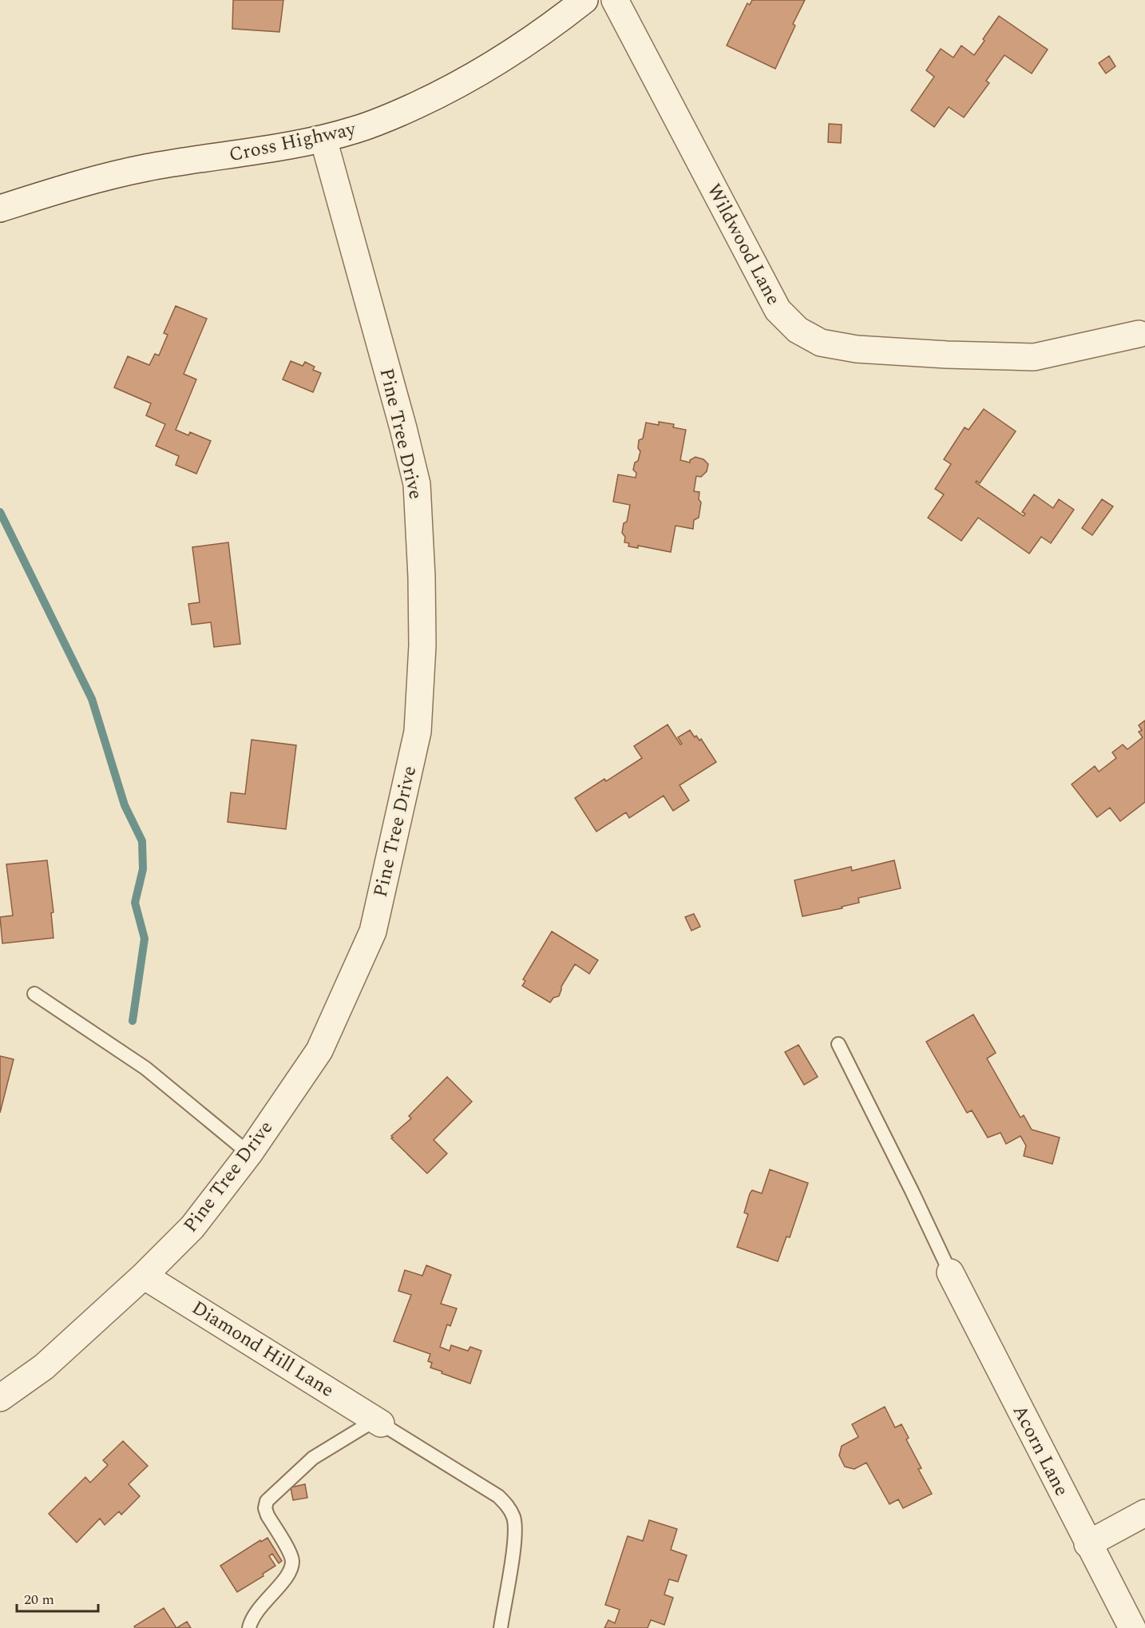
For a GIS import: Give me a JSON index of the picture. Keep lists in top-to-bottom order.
{
  "streets": {
    "street": [
      "Cross Highway",
      "Wildwood Lane",
      "Pine Tree Drive",
      "Diamond Hill Lane",
      "Acorn Lane"
    ]
  },
  "crossings": [
    ["Cross Highway", "Pine Tree Drive"],
    ["Pine Tree Drive", "Diamond Hill Lane"]
  ],
  "scale_bar": "20 m"
}
